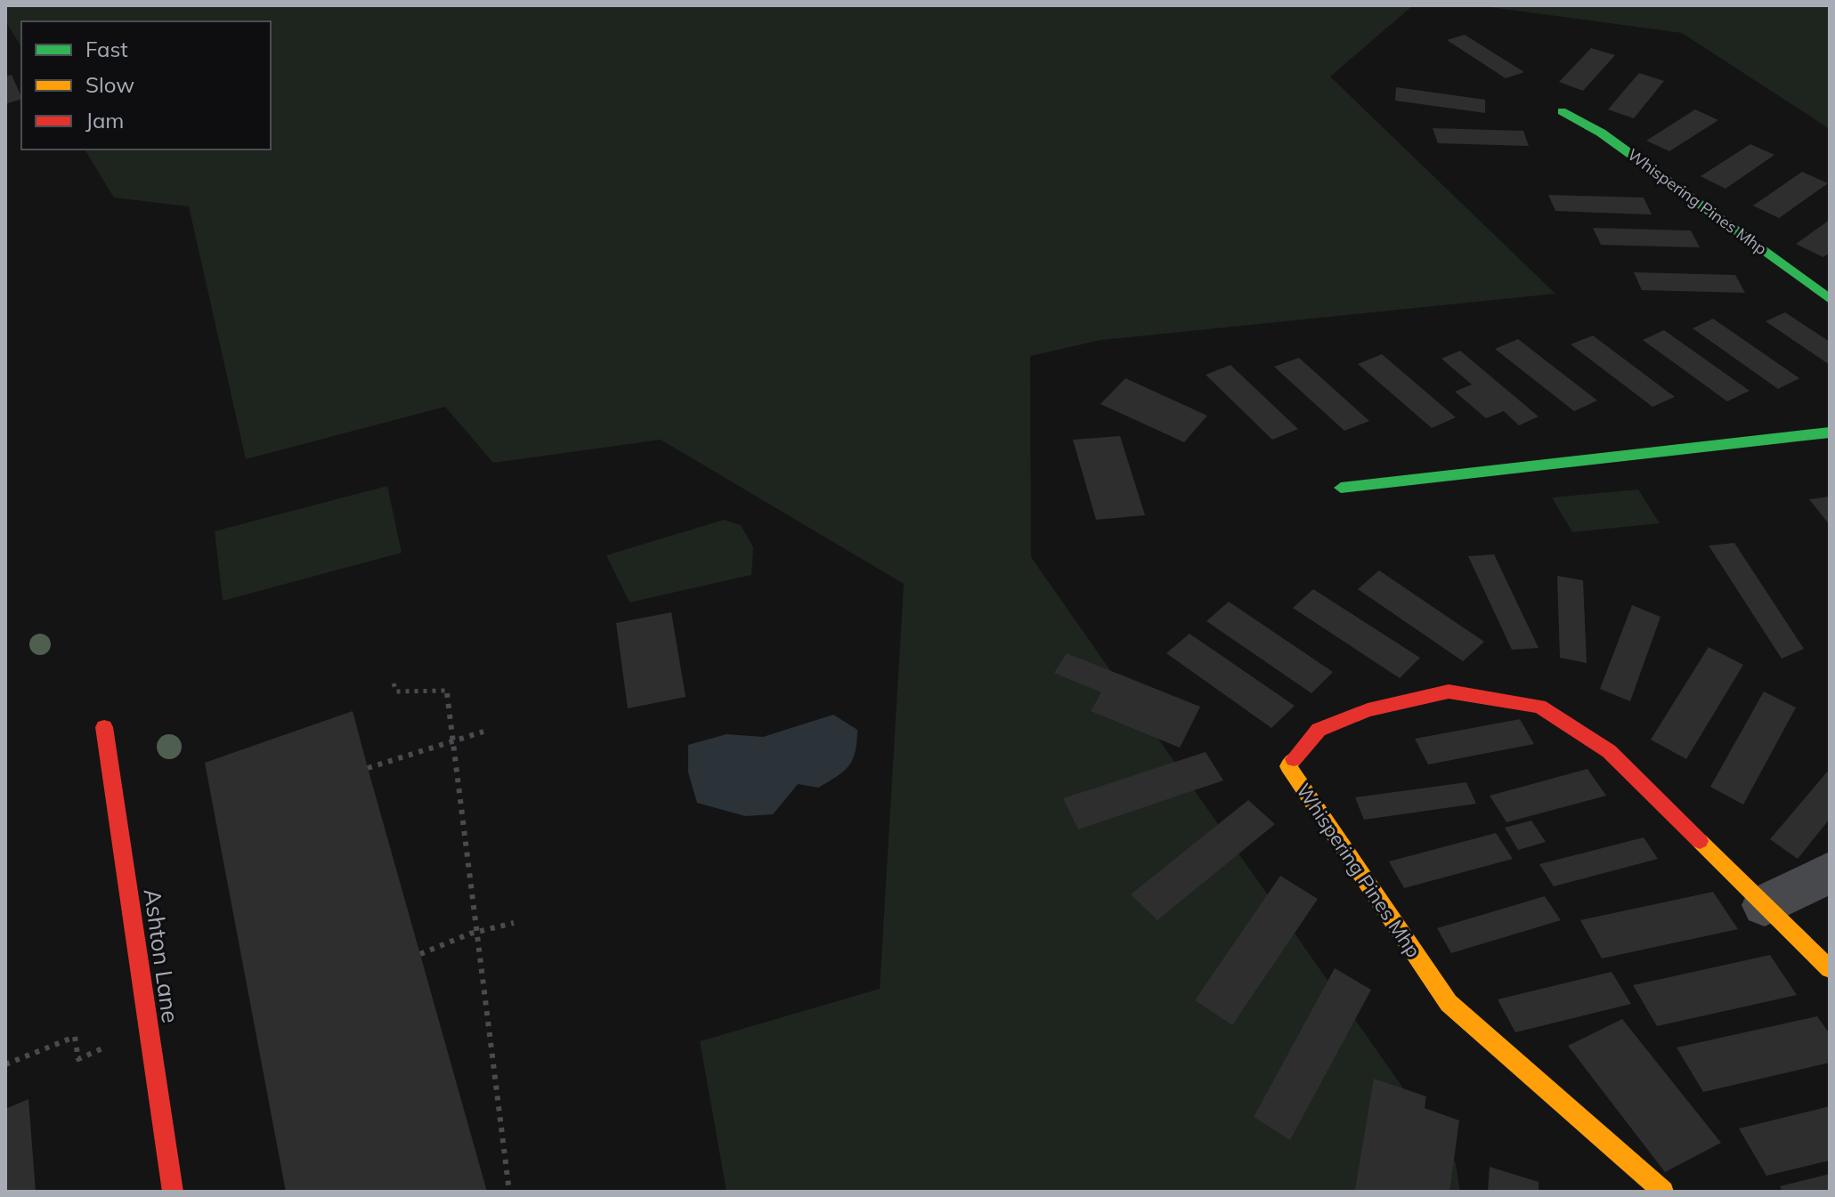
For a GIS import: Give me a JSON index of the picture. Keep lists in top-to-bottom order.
{
  "streets": {
    "street": ["Whispering Pines Mhp", "Ashton Lane"]
  },
  "legend": ["Fast", "Slow", "Jam"]
}
